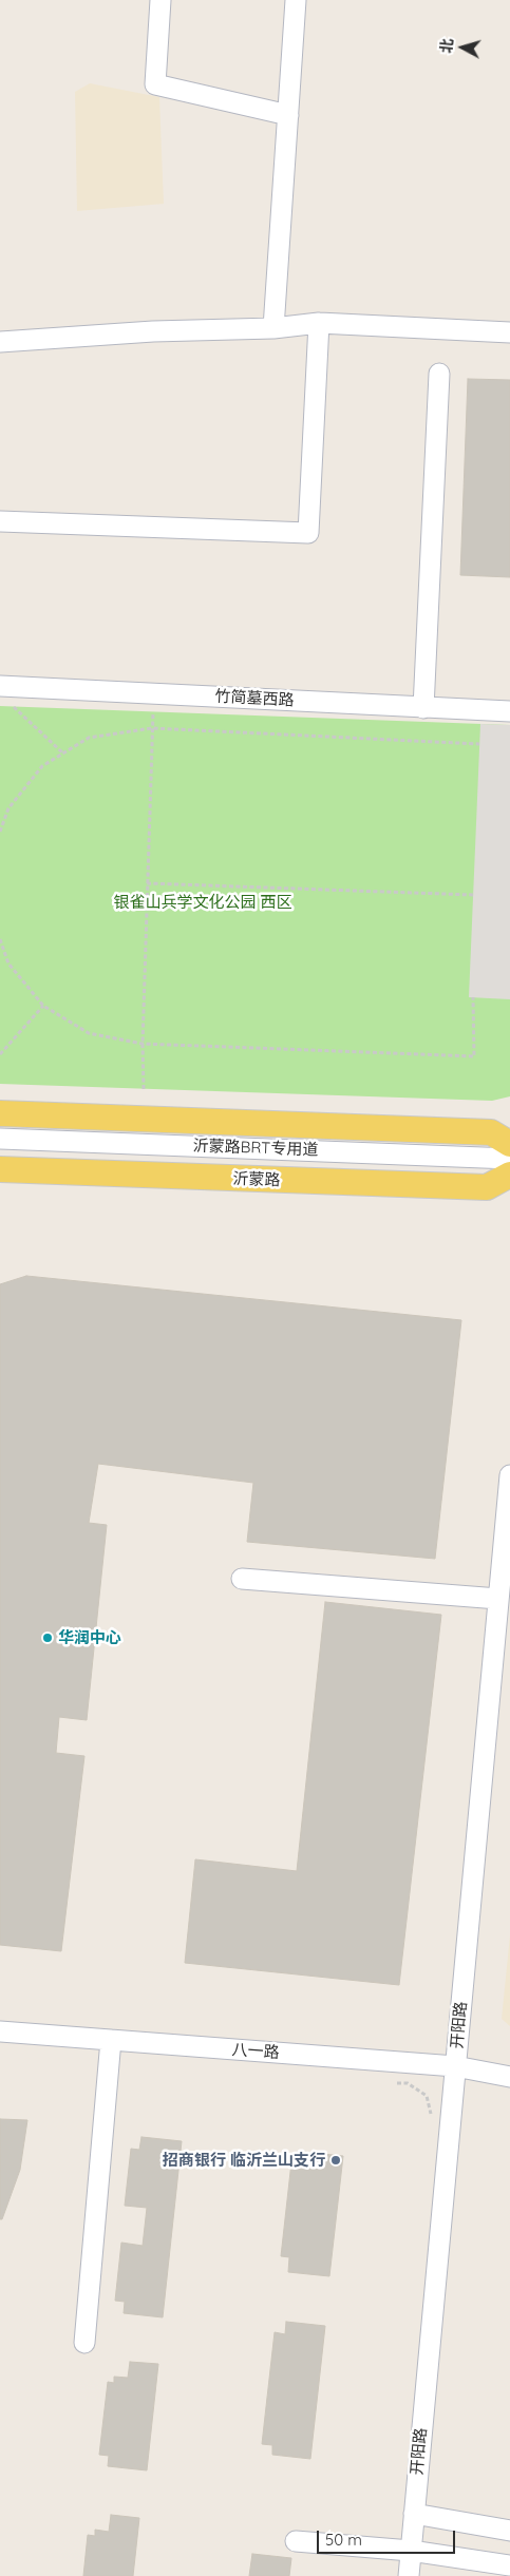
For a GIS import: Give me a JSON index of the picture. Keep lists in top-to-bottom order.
{
  "streets": {
    "main road": ["沂蒙路"],
    "street": [
      "竹简墓西路",
      "沂蒙路BRT专用道",
      "开阳路",
      "八一路"
    ]
  },
  "crossings": [
    ["开阳路", "八一路"]
  ],
  "parks": ["银雀山兵学文化公园 西区"],
  "places": ["华润中心", "招商银行 临沂兰山支行"],
  "scale_bar": "50 m",
  "north": "left"
}
